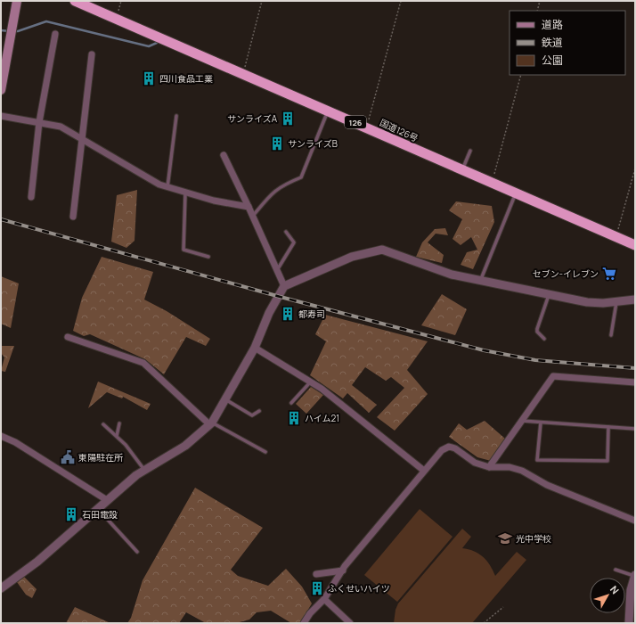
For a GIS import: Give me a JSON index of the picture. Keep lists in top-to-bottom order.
{
  "streets": {
    "highway": ["126", "国道126号"]
  },
  "places": {
    "building": [
      "四川食品工業",
      "サンライズA",
      "サンライズB",
      "都寿司",
      "ハイム21",
      "石田電設",
      "ふくせいハイツ"
    ],
    "supermarket": ["セブン-イレブン"],
    "public building": ["東陽駐在所"],
    "school or university": ["光中学校"]
  },
  "legend": ["道路", "鉄道", "公園"],
  "north": "top right"
}
